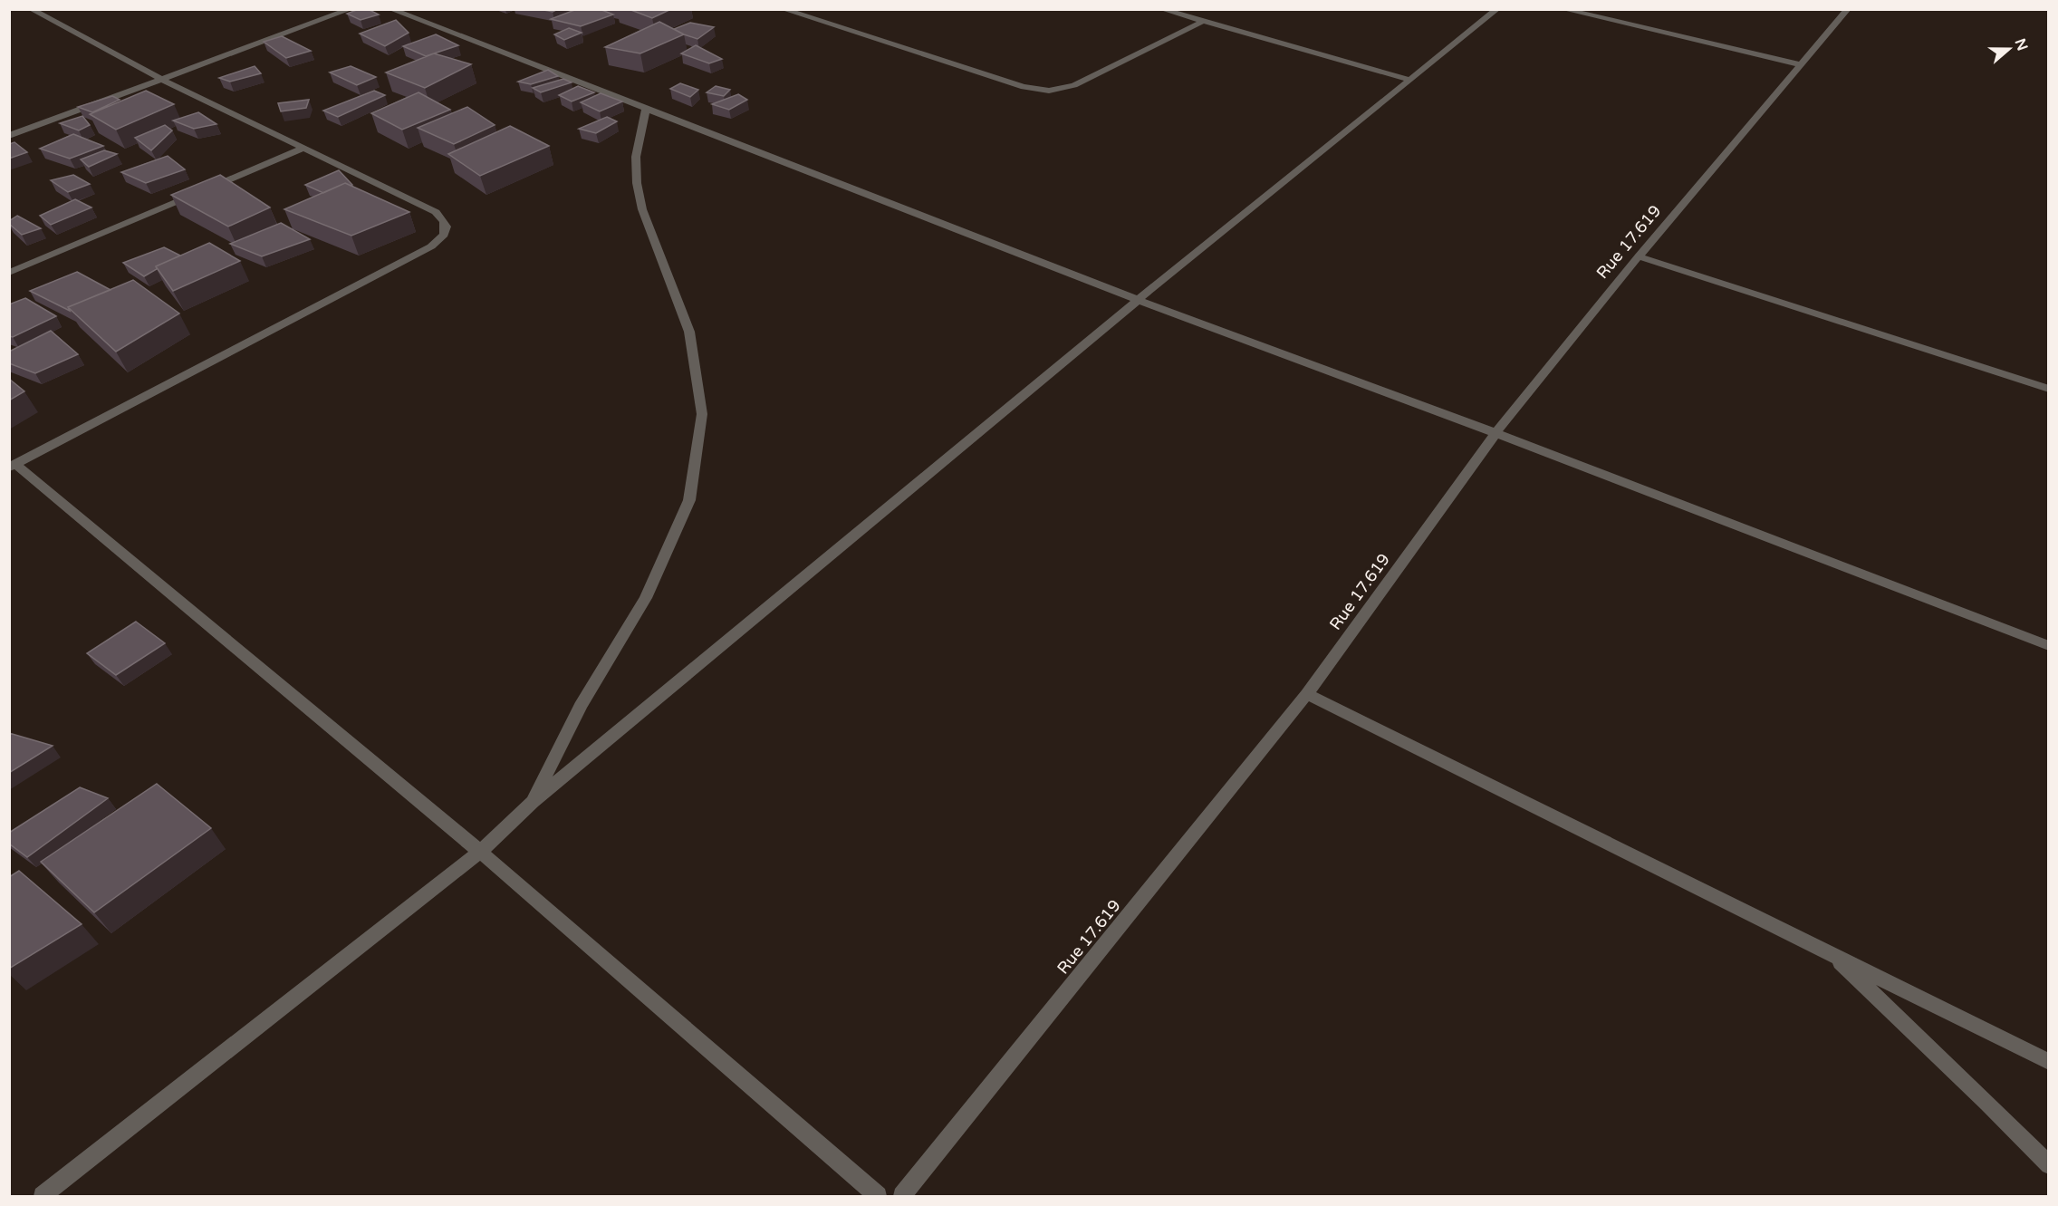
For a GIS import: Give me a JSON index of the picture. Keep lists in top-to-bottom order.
{
  "streets": {
    "street": ["Rue 17.619"]
  },
  "north": "right"
}
